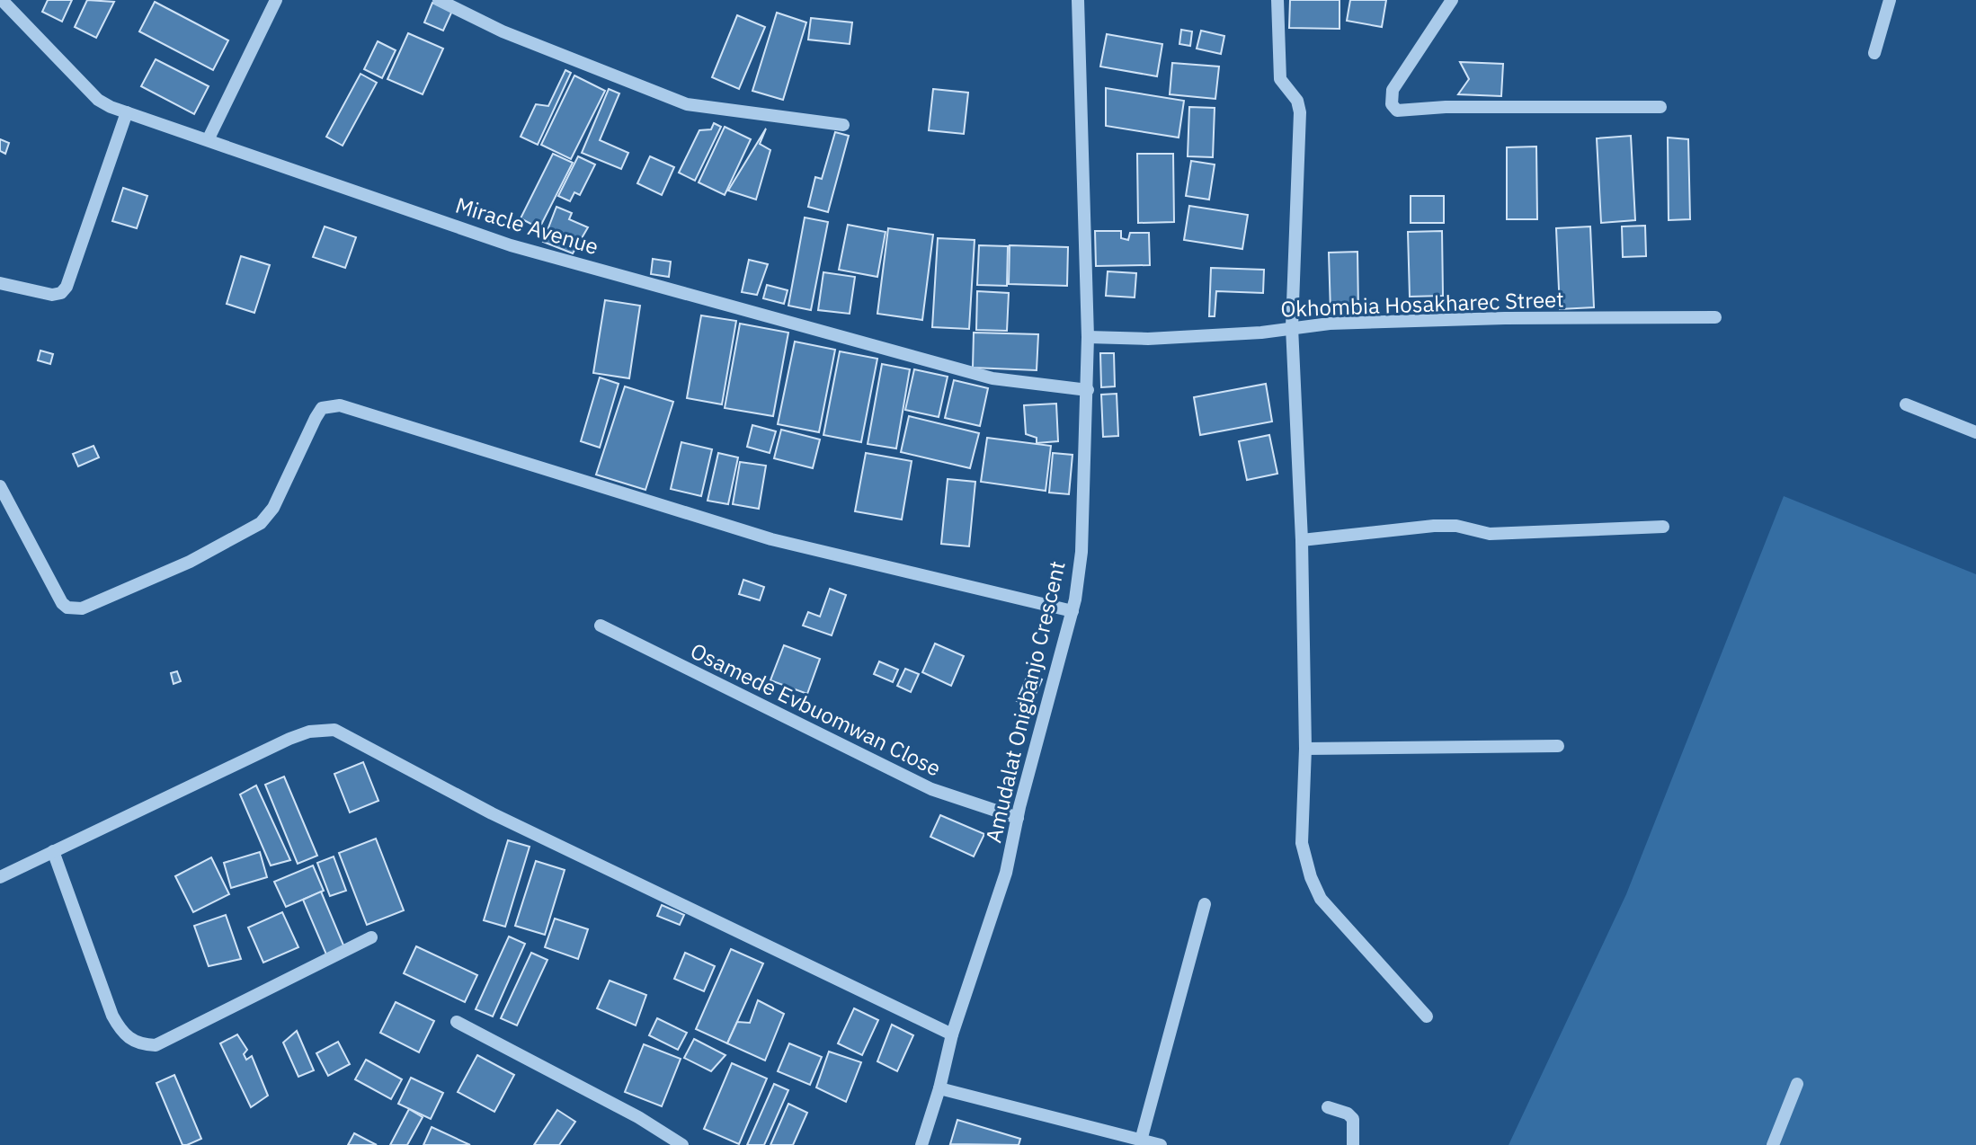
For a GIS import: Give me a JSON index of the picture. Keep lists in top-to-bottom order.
{
  "streets": {
    "street": [
      "Miracle Avenue",
      "Okhombia Hosakharec Street",
      "Amudalat Onigbanjo Crescent",
      "Osamede Evbuomwan Close"
    ]
  },
  "crossings": [
    ["Miracle Avenue", "Amudalat Onigbanjo Crescent"],
    ["Okhombia Hosakharec Street", "Amudalat Onigbanjo Crescent"],
    ["Amudalat Onigbanjo Crescent", "Osamede Evbuomwan Close"]
  ]
}
